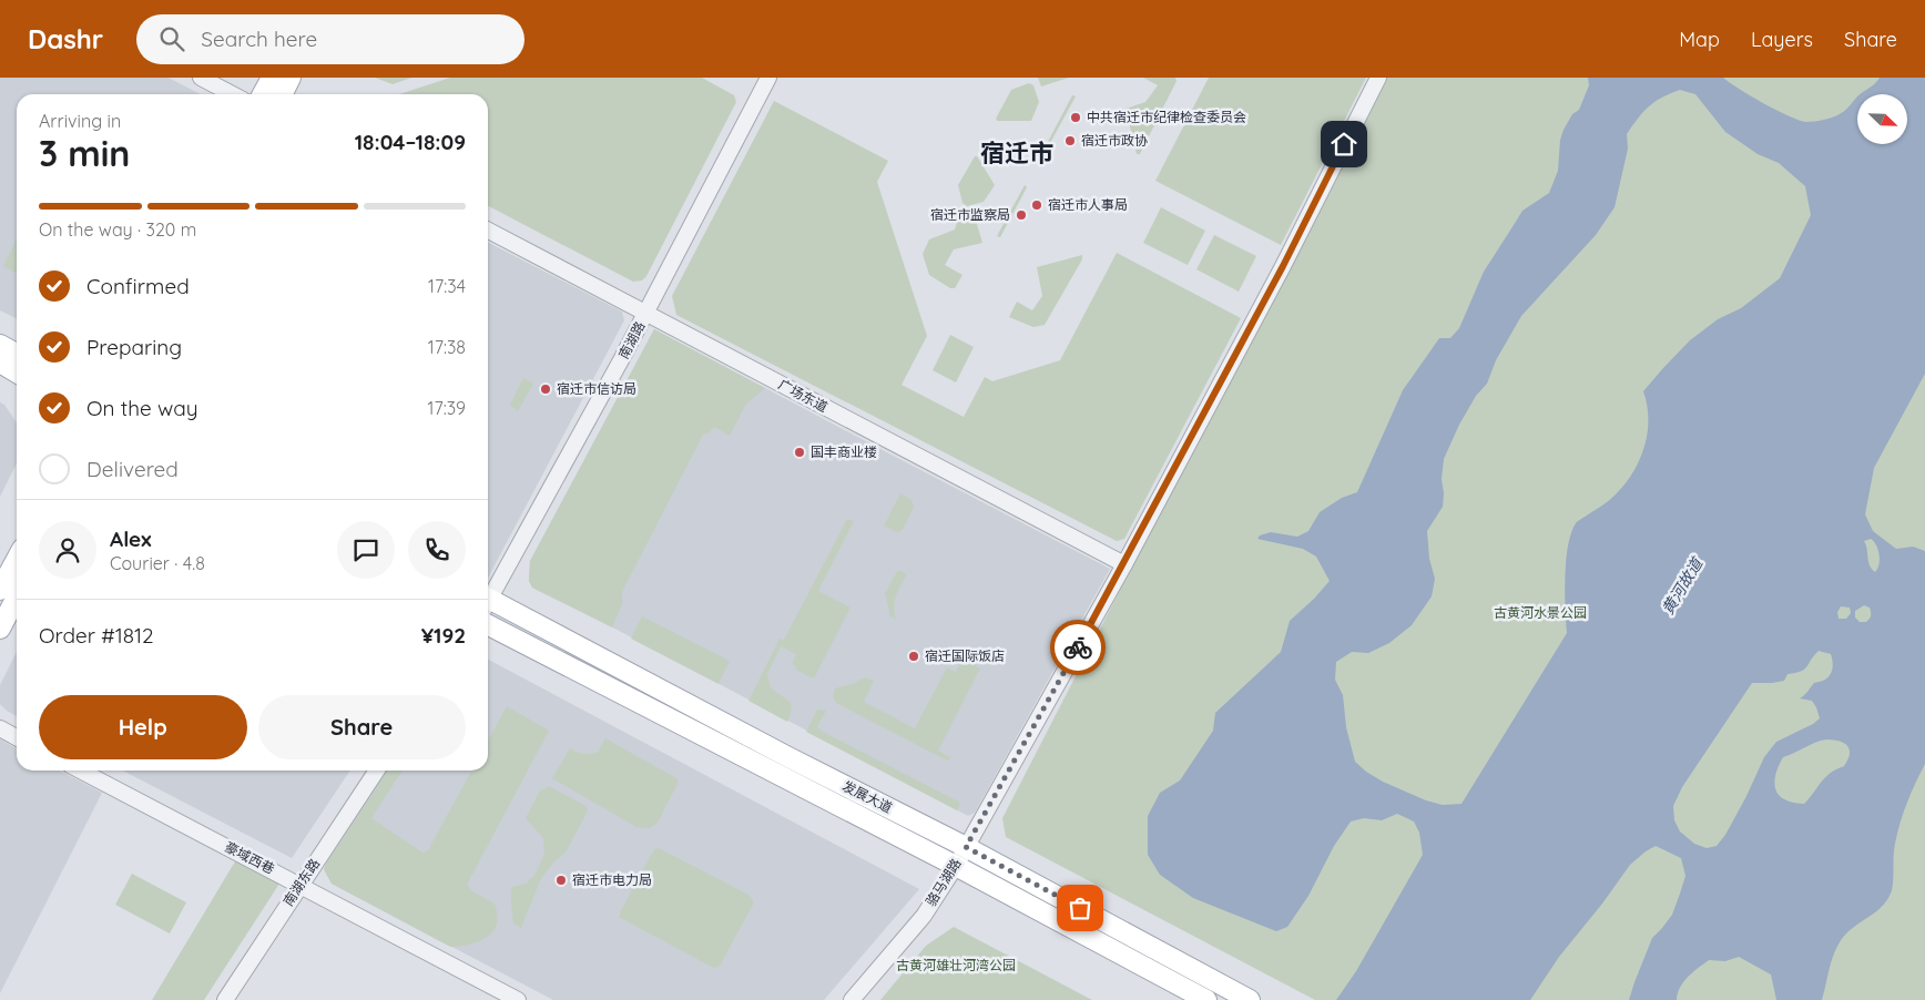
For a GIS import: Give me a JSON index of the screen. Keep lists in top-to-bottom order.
{
  "streets": {
    "main road": ["发展大道"],
    "street": [
      "南湖路",
      "广场东道",
      "豪域西巷",
      "南湖东路",
      "骆马湖路"
    ]
  },
  "crossings": [
    ["南湖路", "广场东道"],
    ["广场东道", "骆马湖路"],
    ["发展大道", "骆马湖路"],
    ["豪域西巷", "南湖东路"]
  ],
  "districts": ["宿迁市"],
  "water": ["黄河故道"],
  "parks": ["古黄河水景公园", "古黄河雄壮河湾公园"],
  "places": [
    "中共宿迁市纪律检查委员会",
    "宿迁市政协",
    "宿迁市人事局",
    "宿迁市监察局",
    "宿迁市信访局",
    "国丰商业楼",
    "宿迁国际饭店",
    "宿迁市电力局"
  ],
  "north": "bottom right",
  "page": {
    "header": "Dashr",
    "search": "Search here",
    "nav": ["Map", "Layers", "Share"],
    "heading": ["3 min", "Arriving in", "18:04–18:09"],
    "panel": [
      "Alex",
      "Courier · 4.8",
      "Order #1812",
      "¥192"
    ],
    "bar": "On the way · 320 m",
    "list": [
      ["Confirmed", "17:34"],
      ["Preparing", "17:38"],
      ["On the way", "17:39"],
      "Delivered"
    ],
    "buttons": ["Help", "Share"]
  }
}
